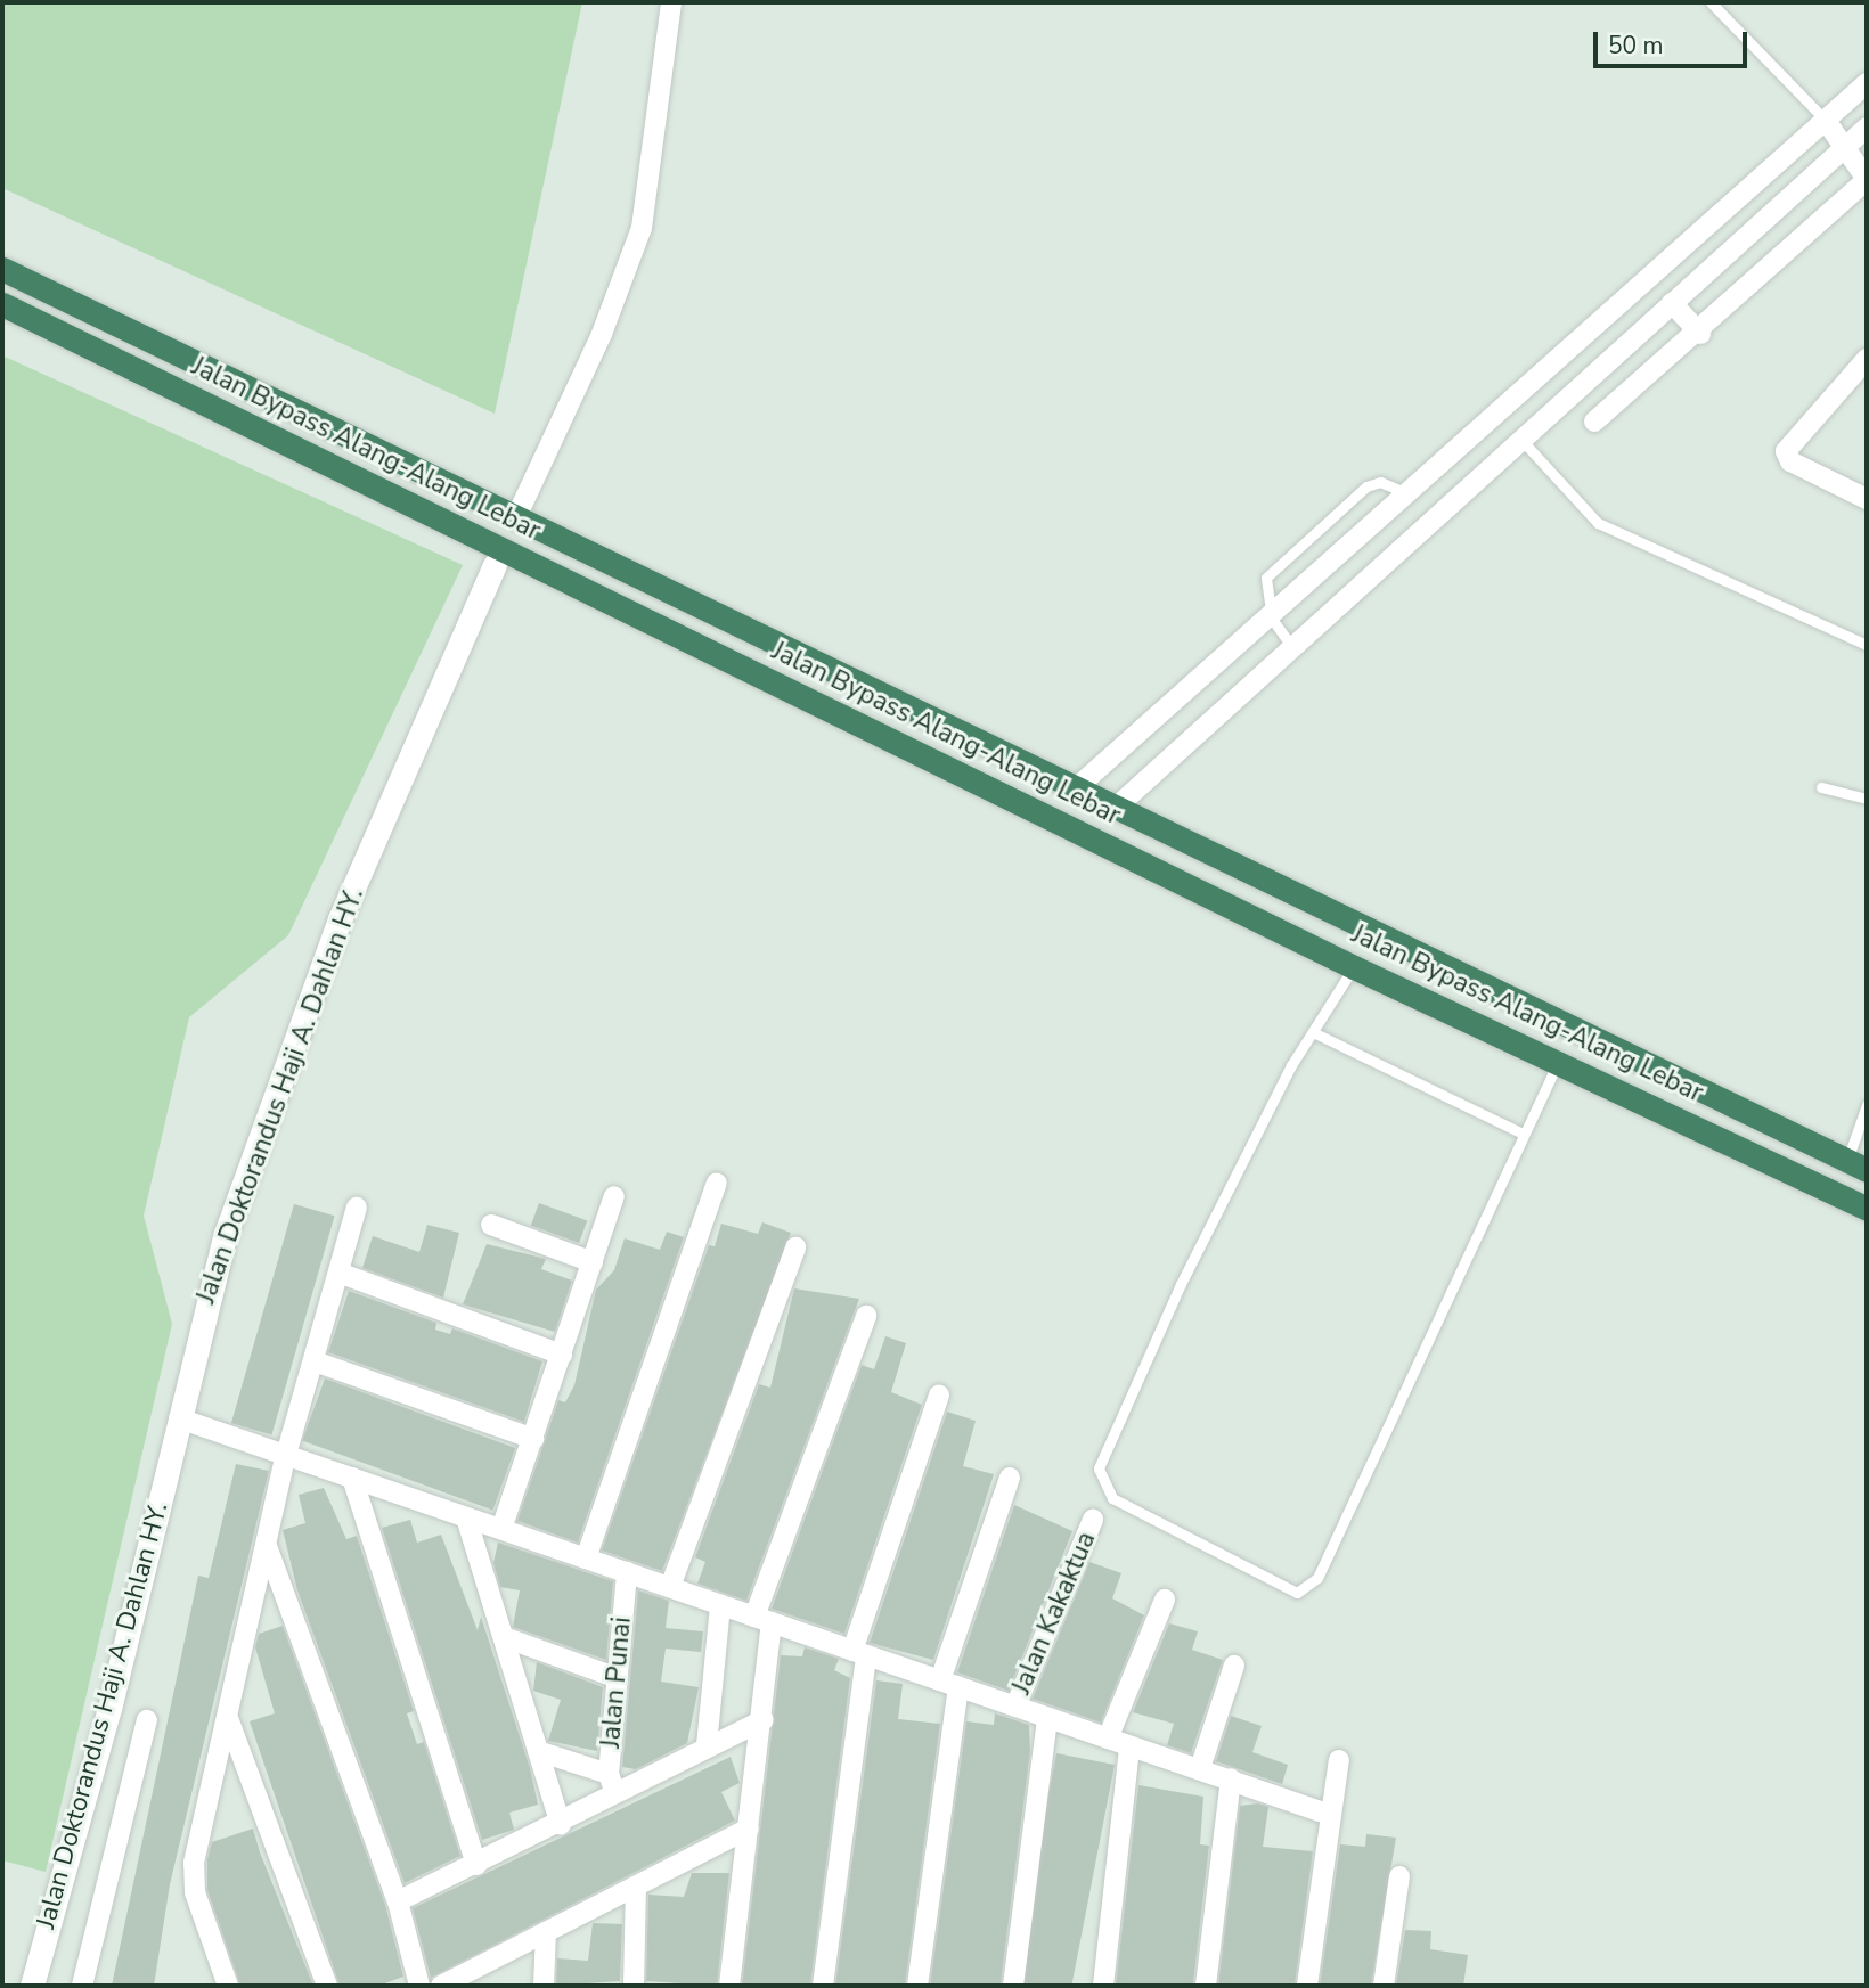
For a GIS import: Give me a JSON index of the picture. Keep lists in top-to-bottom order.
{
  "streets": {
    "highway": ["Jalan Bypass Alang-Alang Lebar"],
    "street": ["Jalan Doktorandus Haji A. Dahlan HY.", "Jalan Kakaktua", "Jalan Punai"]
  },
  "crossings": [
    ["Jalan Bypass Alang-Alang Lebar", "Jalan Doktorandus Haji A. Dahlan HY."]
  ],
  "scale_bar": "50 m"
}
